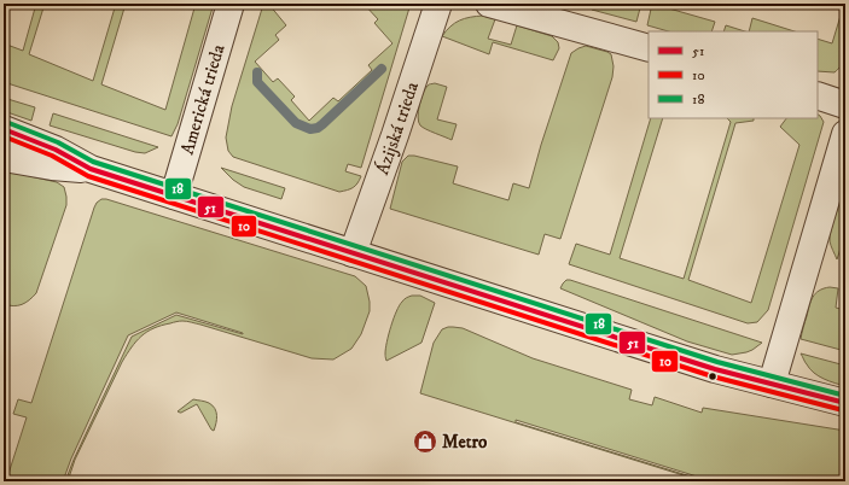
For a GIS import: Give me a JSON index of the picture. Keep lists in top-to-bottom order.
{
  "streets": {
    "street": ["Americká trieda", "Ázijská trieda"]
  },
  "places": {
    "shop": ["Metro"]
  },
  "lines": ["transit line 18", "transit line 51", "transit line 10"],
  "legend": ["51", "10", "18"]
}
